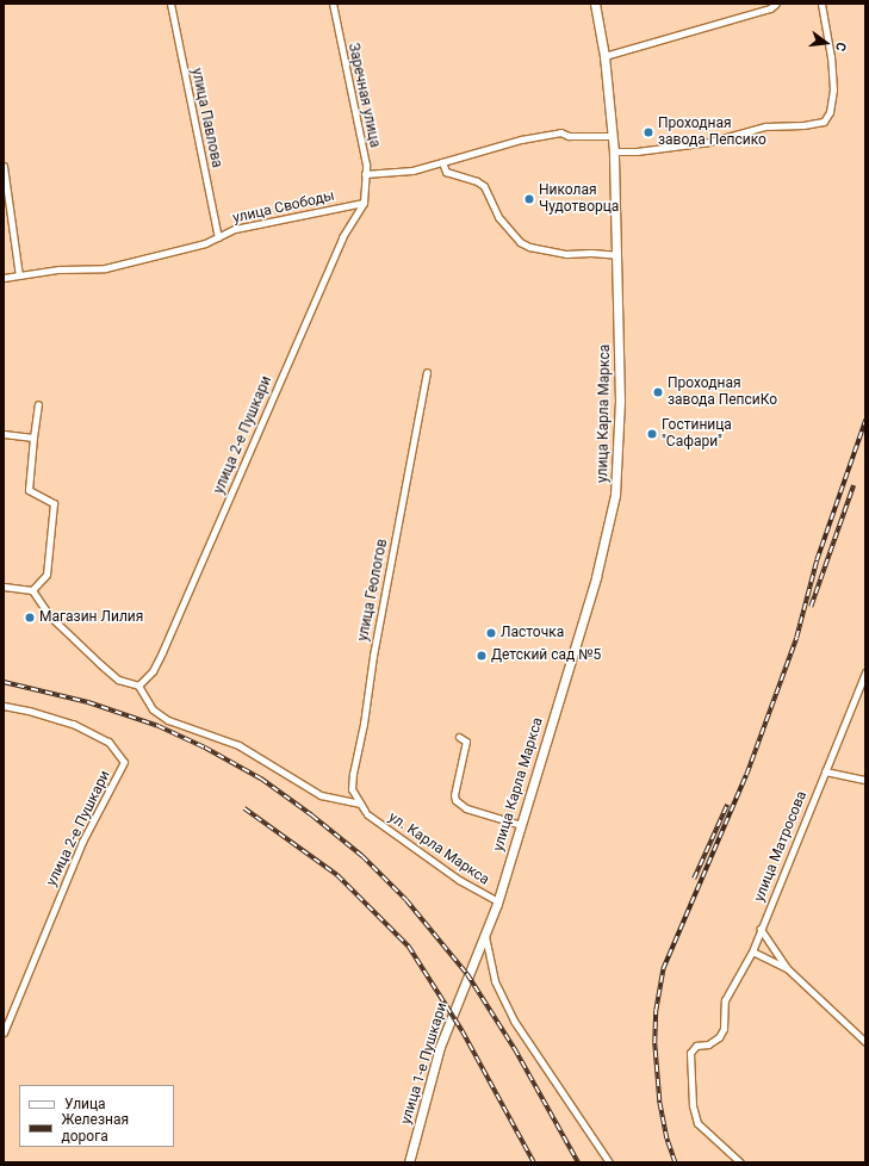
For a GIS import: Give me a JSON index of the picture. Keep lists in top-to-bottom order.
{
  "streets": {
    "main road": ["улица Карла Маркса", "улица 1-е Пушкари"],
    "street": [
      "Заречная улица",
      "улица Павлова",
      "улица Свободы",
      "улица 2-е Пушкари",
      "улица Геологов",
      "улица Матросова",
      "ул. Карла Маркса"
    ]
  },
  "crossings": [
    ["Заречная улица", "улица Свободы"],
    ["Заречная улица", "улица 2-е Пушкари"],
    ["улица Павлова", "улица Свободы"],
    ["улица Свободы", "улица 2-е Пушкари"],
    ["улица Карла Маркса", "ул. Карла Маркса"],
    ["улица Карла Маркса", "улица 1-е Пушкари"],
    ["улица Геологов", "ул. Карла Маркса"]
  ],
  "places": [
    "Проходная завода Пепсико",
    "Николая Чудотворца",
    "Проходная завода ПепсиКо",
    "Гостиница \"Сафари\"",
    "Магазин Лилия",
    "Ласточка",
    "Детский сад №5"
  ],
  "legend": ["Улица", "Железная дорога"],
  "north": "right"
}
